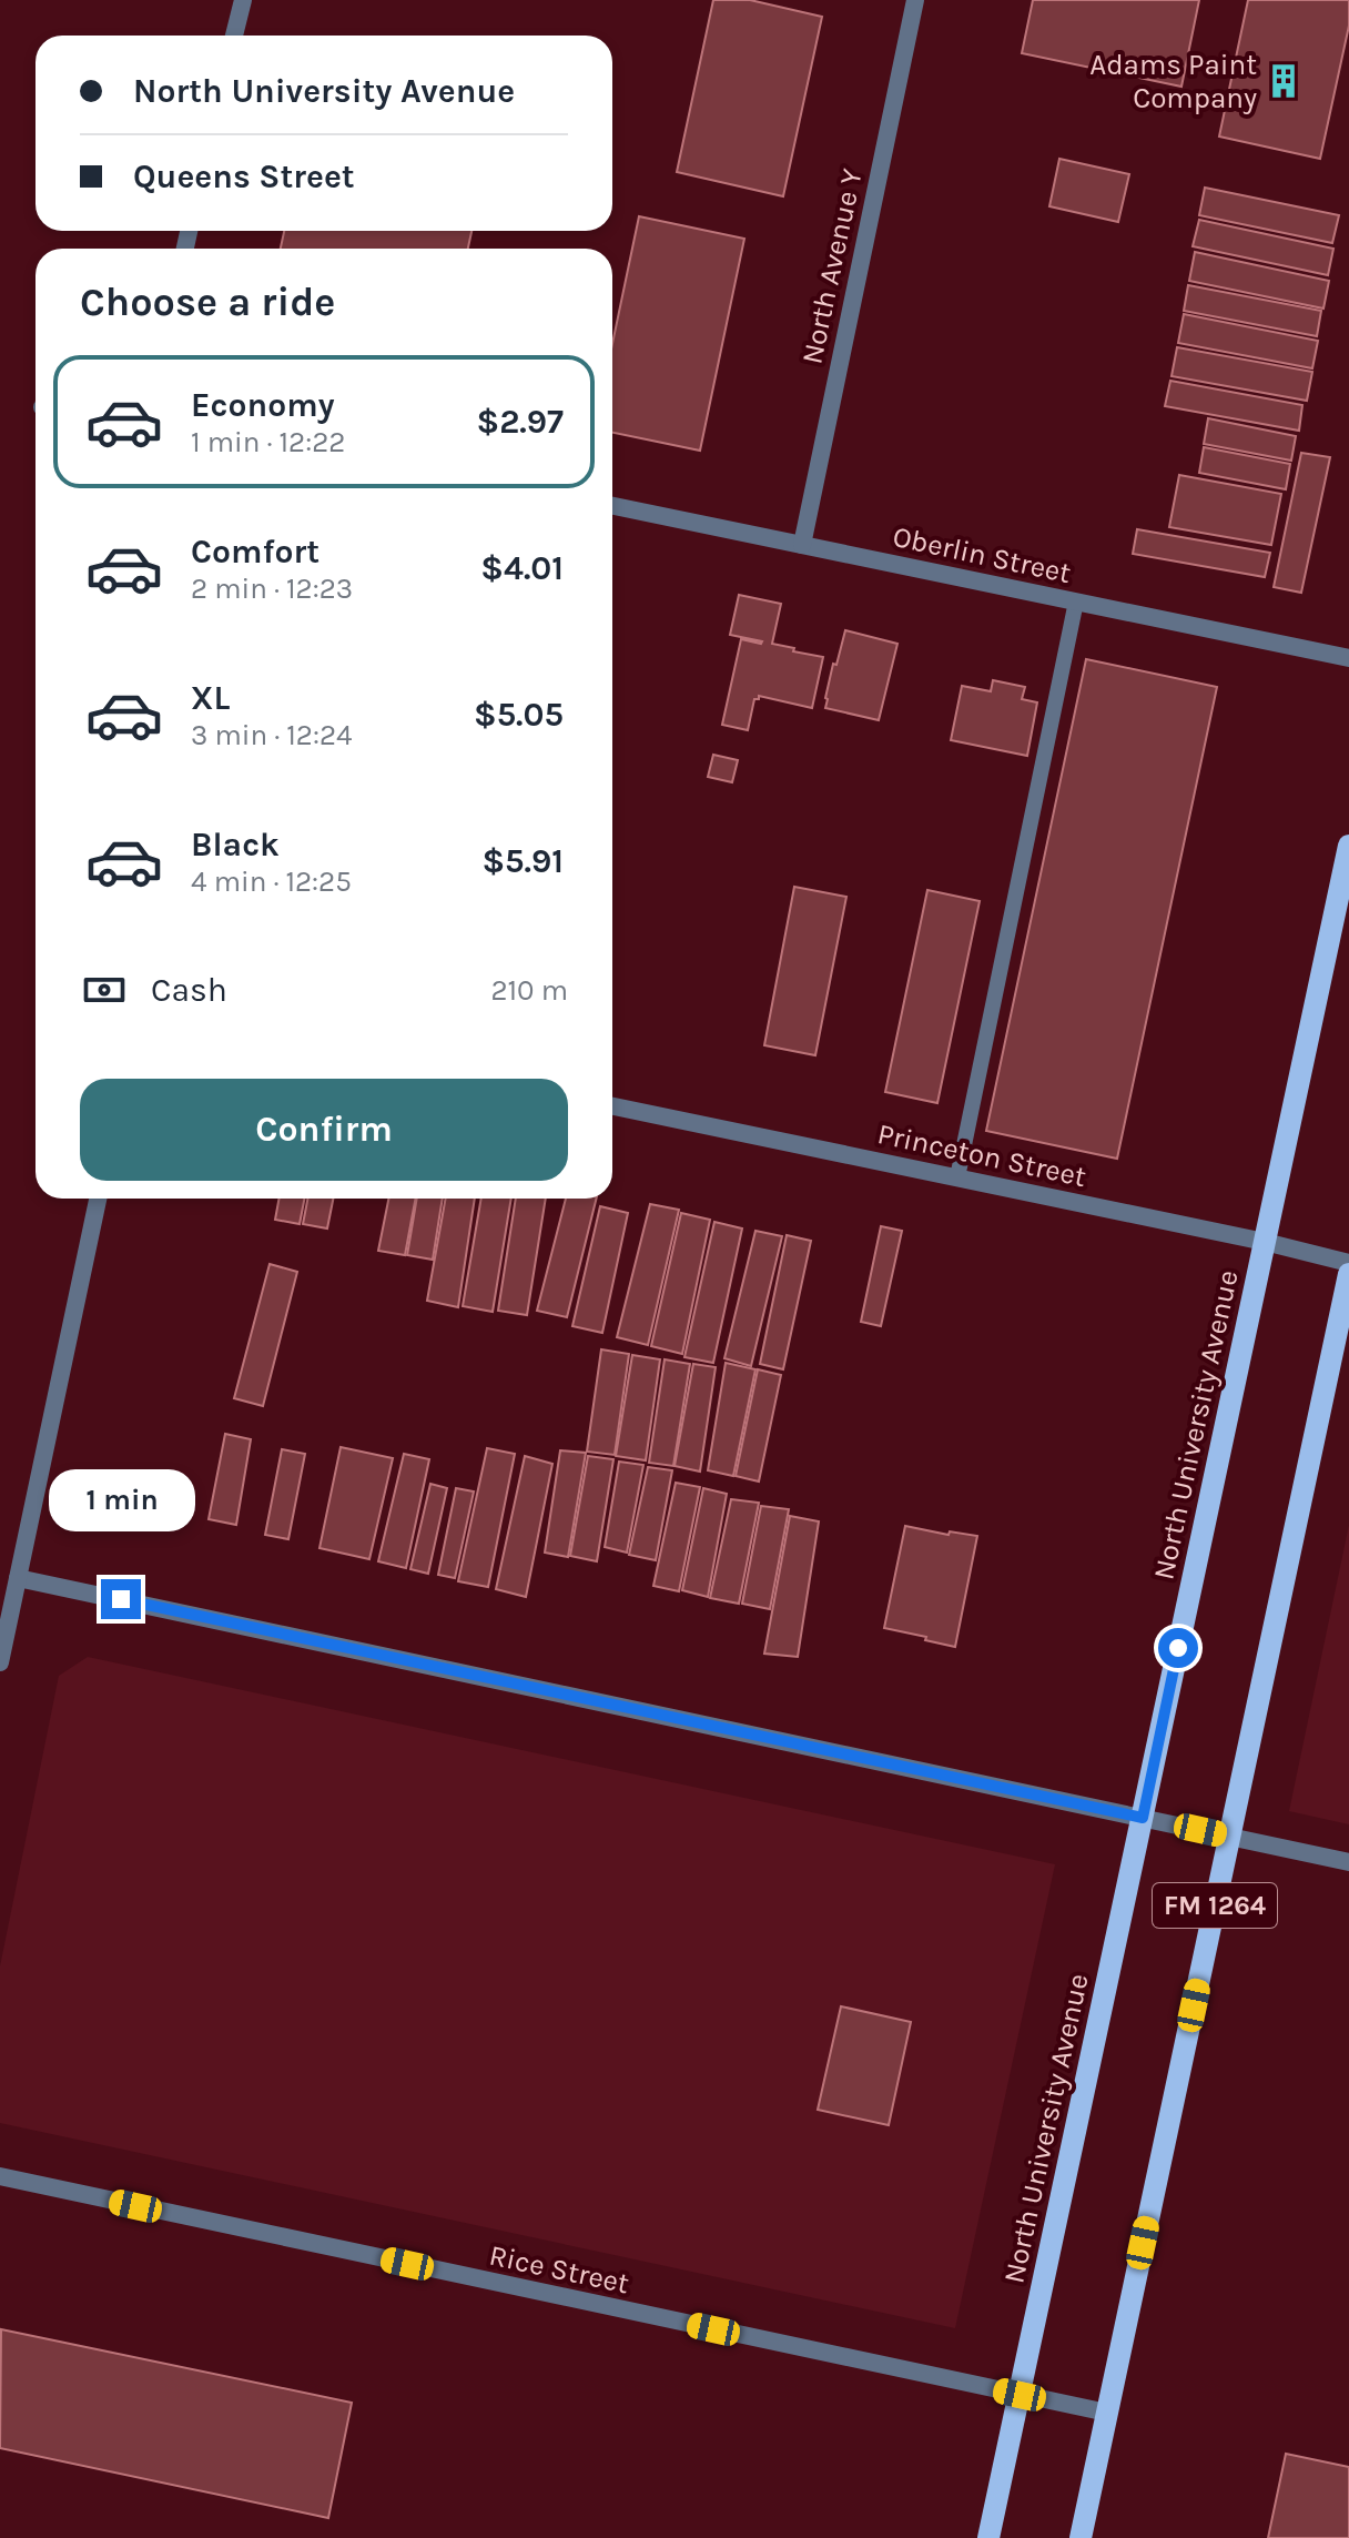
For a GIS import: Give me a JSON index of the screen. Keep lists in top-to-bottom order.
{
  "streets": {
    "main road": ["North University Avenue", "FM 1264"],
    "street": [
      "North Avenue Y",
      "Oberlin Street",
      "Princeton Street",
      "Rice Street"
    ]
  },
  "crossings": [
    ["North Avenue Y", "Oberlin Street"],
    ["Princeton Street", "North University Avenue"],
    ["North University Avenue", "Rice Street"],
    ["FM 1264", "Rice Street"]
  ],
  "places": {
    "building": ["Adams Paint Company"]
  },
  "page": {
    "banner": ["North University Avenue", "Queens Street"],
    "heading": "Choose a ride",
    "list": [
      {
        "name": "Economy",
        "note": "1 min · 12:22",
        "value": "$2.97"
      },
      {
        "name": "Comfort",
        "note": "2 min · 12:23",
        "value": "$4.01"
      },
      {
        "name": "XL",
        "note": "3 min · 12:24",
        "value": "$5.05"
      },
      {
        "name": "Black",
        "note": "4 min · 12:25",
        "value": "$5.91"
      }
    ],
    "pay": ["Cash", "210 m"],
    "buttons": "Confirm",
    "bubble": "1 min"
  }
}
